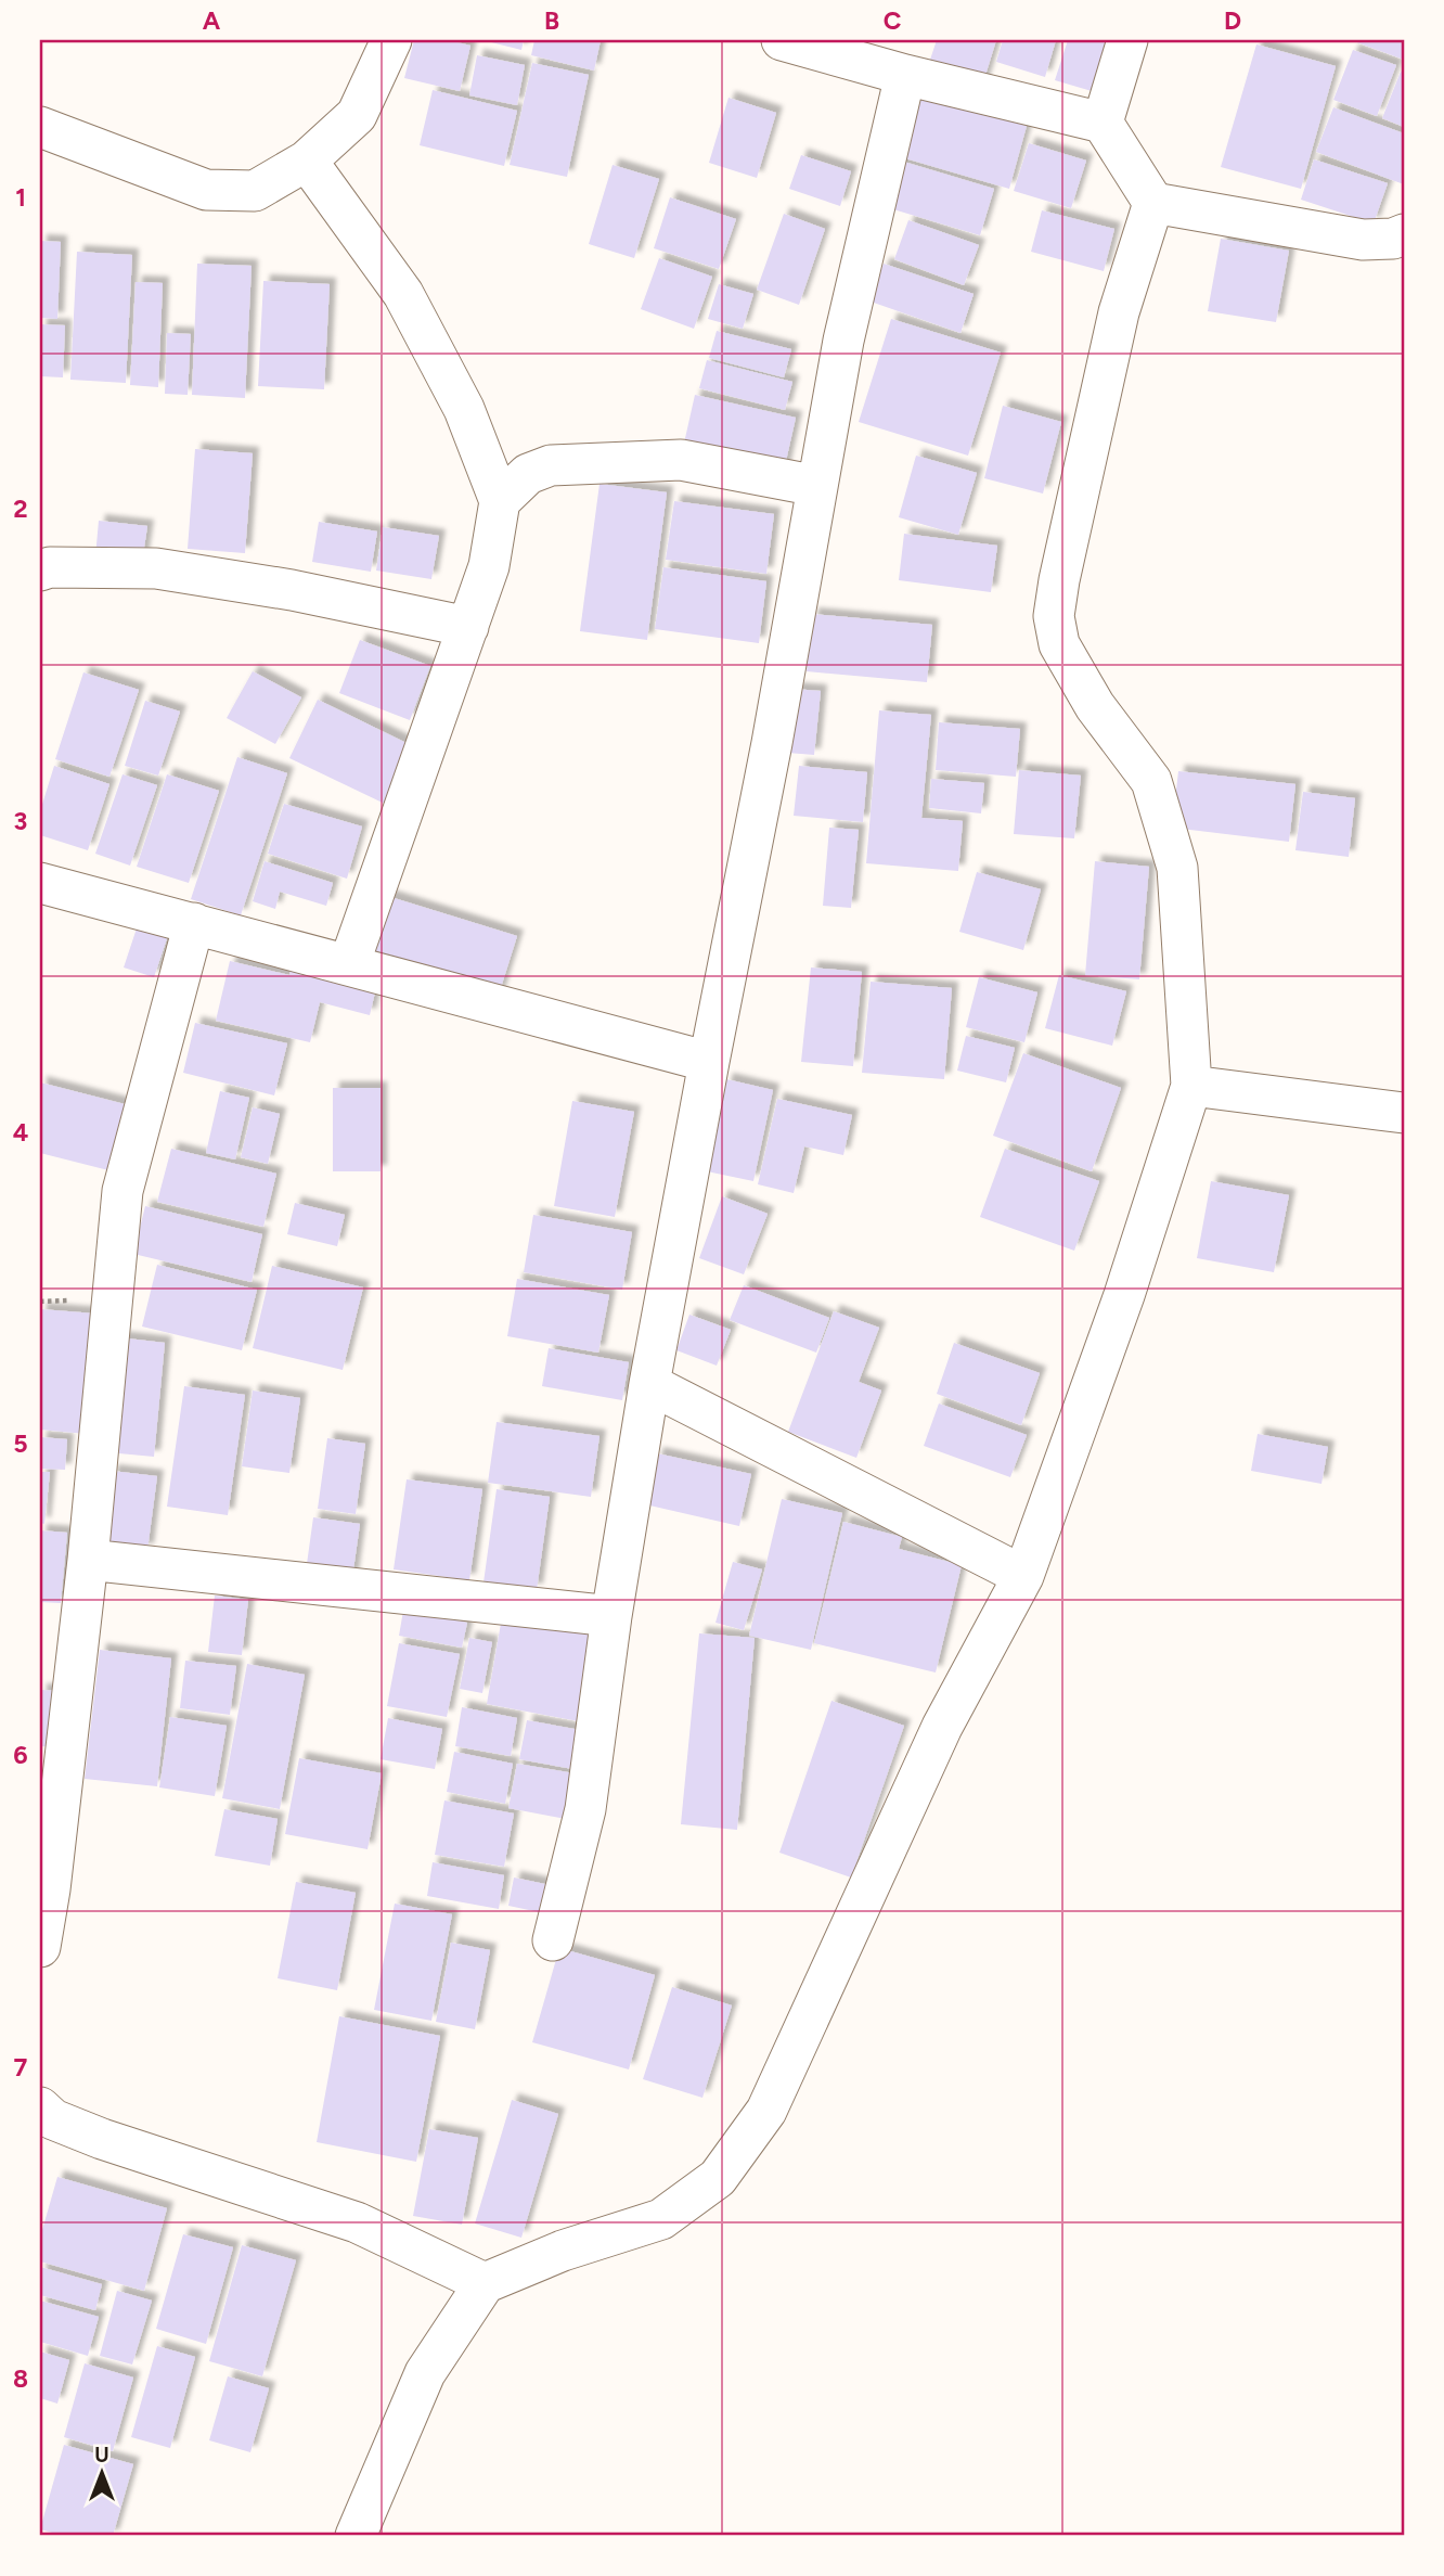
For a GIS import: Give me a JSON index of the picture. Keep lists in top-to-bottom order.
{
  "north": "top",
  "grid": {
    "columns": [
      "A",
      "B",
      "C",
      "D"
    ],
    "rows": [
      "1",
      "2",
      "3",
      "4",
      "5",
      "6",
      "7",
      "8"
    ]
  }
}
